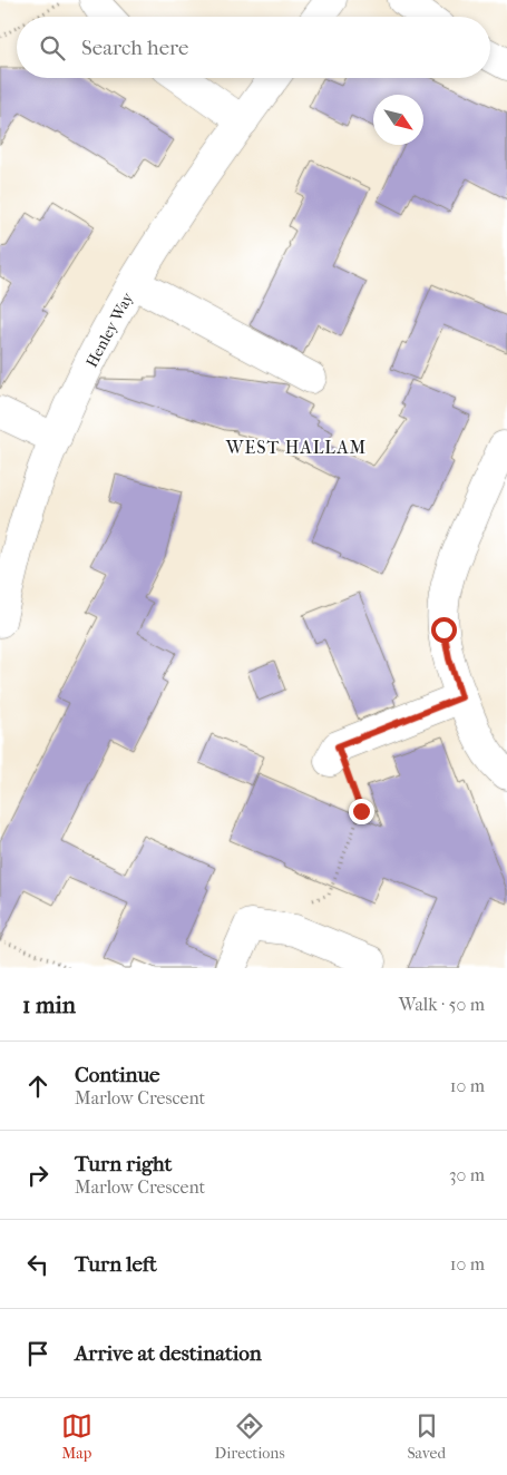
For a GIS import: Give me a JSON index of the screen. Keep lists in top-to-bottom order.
{
  "streets": {
    "street": ["Henley Way"]
  },
  "districts": ["WEST HALLAM"],
  "north": "bottom right",
  "page": {
    "search": "Search here",
    "heading": ["1 min", "Walk · 50 m"],
    "list": [
      ["Continue", "Marlow Crescent", "10 m"],
      ["Turn right", "Marlow Crescent", "30 m"],
      ["Turn left", "10 m"],
      "Arrive at destination"
    ],
    "nav": ["Map", "Directions", "Saved"]
  }
}
